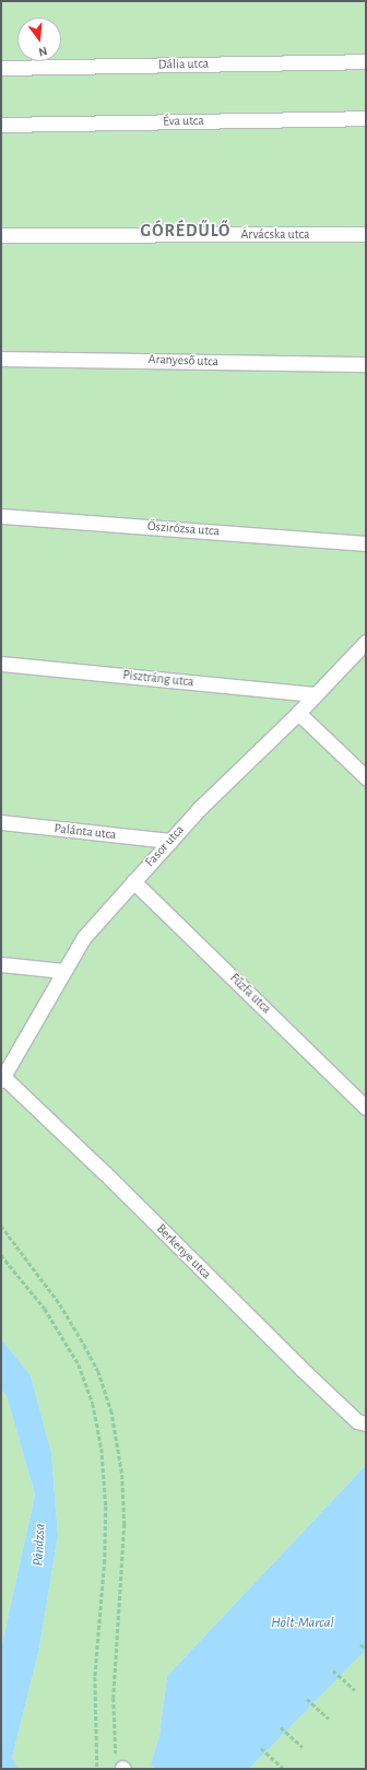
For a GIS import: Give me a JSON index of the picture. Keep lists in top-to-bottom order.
{
  "streets": {
    "street": [
      "Dália utca",
      "Éva utca",
      "Árvácska utca",
      "Aranyeső utca",
      "Őszirózsa utca",
      "Pisztráng utca",
      "Palánta utca",
      "Fasor utca",
      "Fűzfa utca",
      "Berkenye utca"
    ]
  },
  "crossings": [
    ["Pisztráng utca", "Fasor utca"],
    ["Palánta utca", "Fasor utca"],
    ["Fasor utca", "Fűzfa utca"],
    ["Fasor utca", "Berkenye utca"]
  ],
  "districts": ["GÓRÉDŰLŐ"],
  "water": ["Pándzsa", "Holt-Marcal"],
  "north": "bottom"
}
